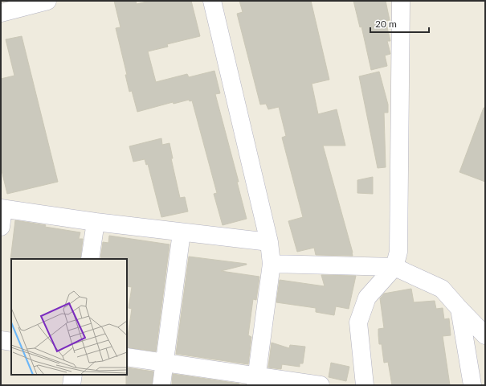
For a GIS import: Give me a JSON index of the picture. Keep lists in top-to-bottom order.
{
  "scale_bar": "20 m"
}
